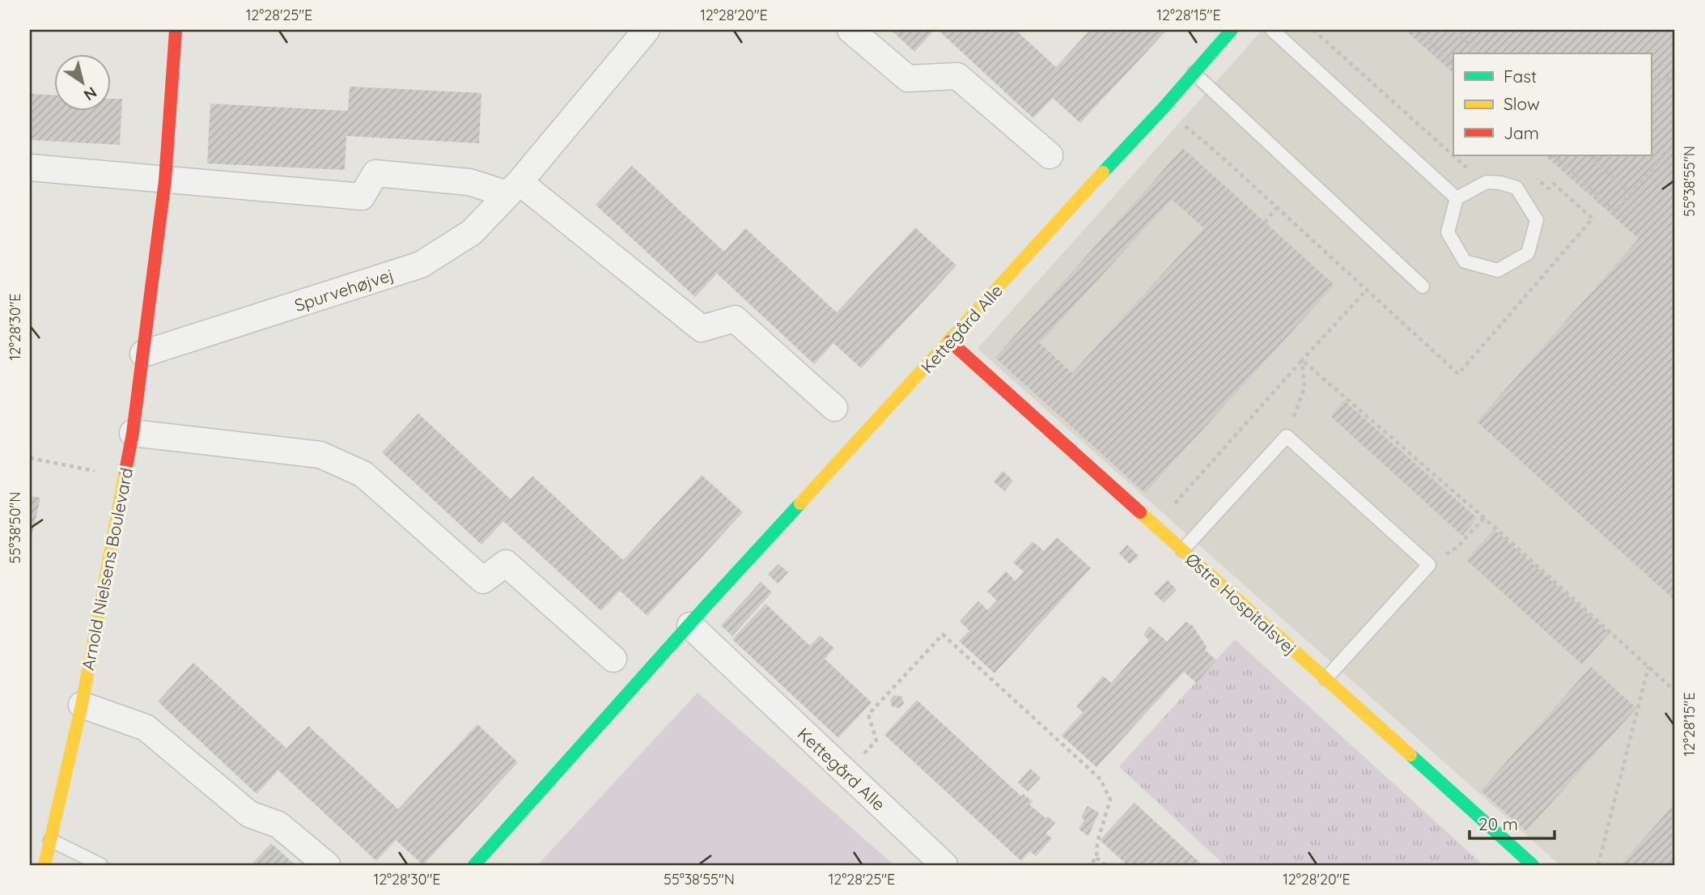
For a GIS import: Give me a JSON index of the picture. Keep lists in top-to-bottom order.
{
  "streets": {
    "street": [
      "Spurvehøjvej",
      "Kettegård Alle",
      "Arnold Nielsens Boulevard",
      "Østre Hospitalsvej"
    ]
  },
  "crossings": [
    ["Spurvehøjvej", "Arnold Nielsens Boulevard"],
    ["Kettegård Alle", "Østre Hospitalsvej"]
  ],
  "legend": ["Fast", "Slow", "Jam"],
  "scale_bar": "20 m",
  "north": "bottom right",
  "coordinates": [
    "12°28'25\"E",
    "12°28'20\"E",
    "12°28'15\"E",
    "55°38'55\"N",
    "12°28'30\"E",
    "55°38'50\"N"
  ]
}
